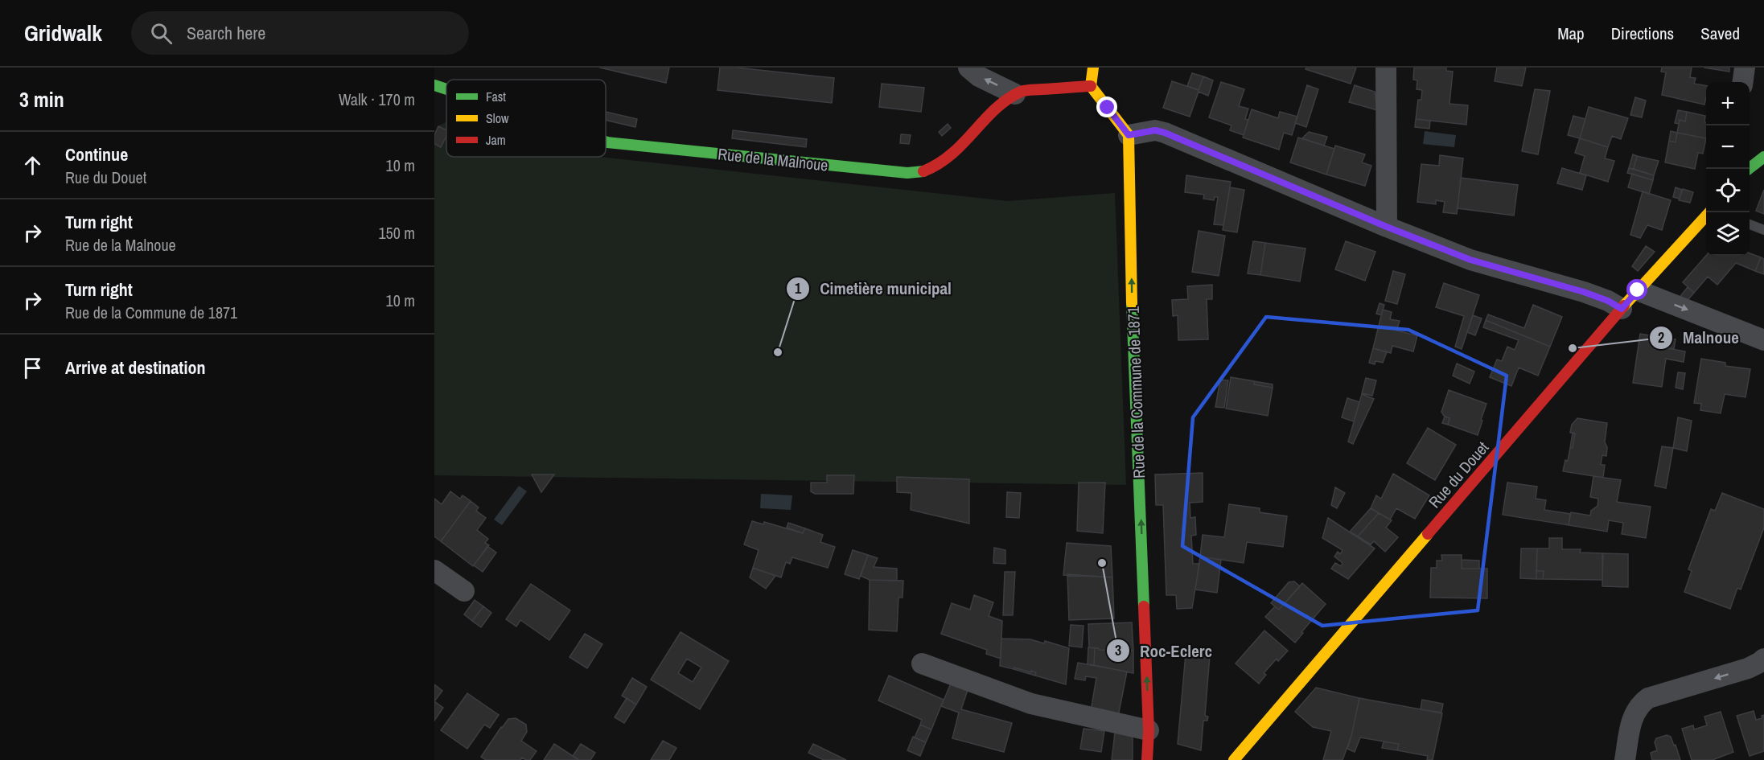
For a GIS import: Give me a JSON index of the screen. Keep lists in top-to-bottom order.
{
  "streets": {
    "street": ["Rue de la Malnoue", "Rue de la Commune de 1871", "Rue du Douet"]
  },
  "one_way": ["Rue de la Commune de 1871"],
  "places": ["Malnoue", "Cimetière municipal", "Roc-Eclerc"],
  "legend": ["Fast", "Slow", "Jam"],
  "page": {
    "header": "Gridwalk",
    "search": "Search here",
    "nav": ["Map", "Directions", "Saved"],
    "heading": ["3 min", "Walk · 170 m"],
    "map_buttons": ["+", "−"],
    "list": [
      ["Continue", "Rue du Douet", "10 m"],
      ["Turn right", "Rue de la Malnoue", "150 m"],
      ["Turn right", "Rue de la Commune de 1871", "10 m"],
      "Arrive at destination"
    ]
  }
}
